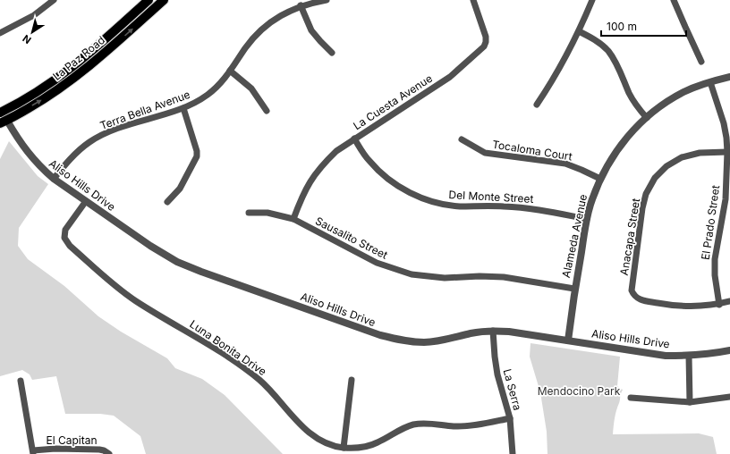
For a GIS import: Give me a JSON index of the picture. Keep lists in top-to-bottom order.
{
  "streets": {
    "main road": ["La Paz Road"],
    "street": [
      "La Cuesta Avenue",
      "Terra Bella Avenue",
      "Tocaloma Court",
      "Aliso Hills Drive",
      "Del Monte Street",
      "El Prado Street",
      "Alameda Avenue",
      "Anacapa Street",
      "Sausalito Street",
      "Luna Bonita Drive",
      "La Serra",
      "El Capitan"
    ]
  },
  "crossings": [
    ["La Paz Road", "Aliso Hills Drive"],
    ["La Cuesta Avenue", "Del Monte Street"],
    ["La Cuesta Avenue", "Sausalito Street"],
    ["Terra Bella Avenue", "Aliso Hills Drive"],
    ["Tocaloma Court", "Alameda Avenue"],
    ["Aliso Hills Drive", "Alameda Avenue"],
    ["Aliso Hills Drive", "Luna Bonita Drive"],
    ["Aliso Hills Drive", "La Serra"],
    ["Del Monte Street", "Alameda Avenue"],
    ["El Prado Street", "Alameda Avenue"],
    ["El Prado Street", "Anacapa Street"],
    ["Alameda Avenue", "Sausalito Street"],
    ["Luna Bonita Drive", "La Serra"]
  ],
  "parks": ["Mendocino Park"],
  "scale_bar": "100 m",
  "north": "bottom left"
}
